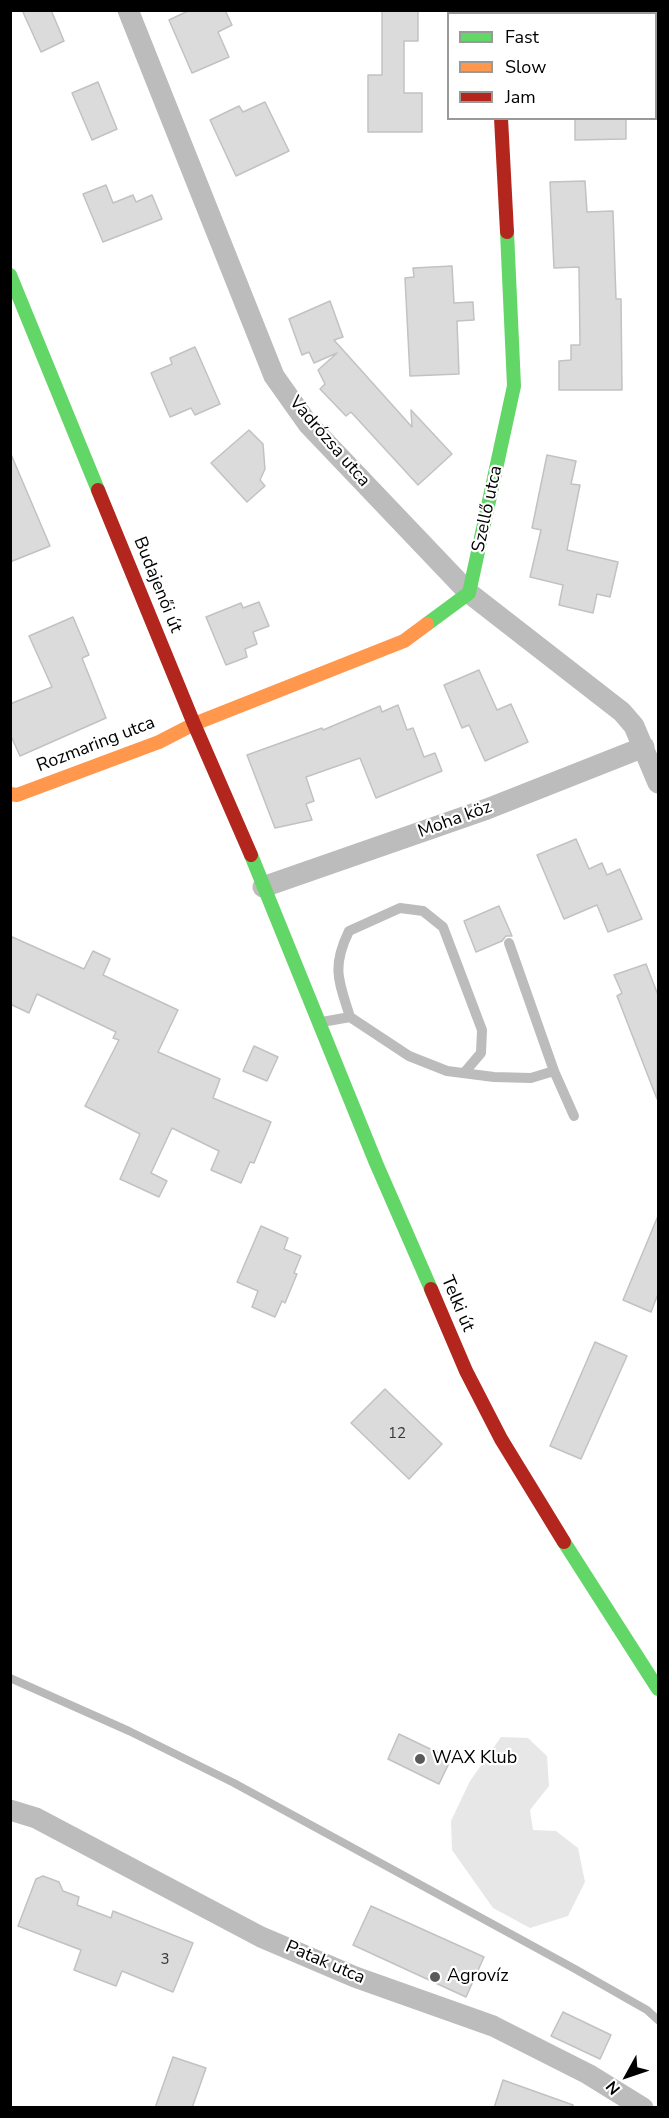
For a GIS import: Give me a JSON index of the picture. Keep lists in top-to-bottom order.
{
  "streets": {
    "main road": [
      "Szellő utca",
      "Budajenői út",
      "Rozmaring utca",
      "Telki út"
    ],
    "street": ["Vadrózsa utca", "Moha köz", "Patak utca"]
  },
  "crossings": [
    ["Vadrózsa utca", "Szellő utca"],
    ["Vadrózsa utca", "Moha köz"],
    ["Budajenői út", "Rozmaring utca"],
    ["Budajenői út", "Moha köz"],
    ["Budajenői út", "Telki út"]
  ],
  "places": ["WAX Klub", "Agrovíz"],
  "house_numbers": ["12", "3"],
  "legend": ["Fast", "Slow", "Jam"],
  "north": "bottom left"
}
